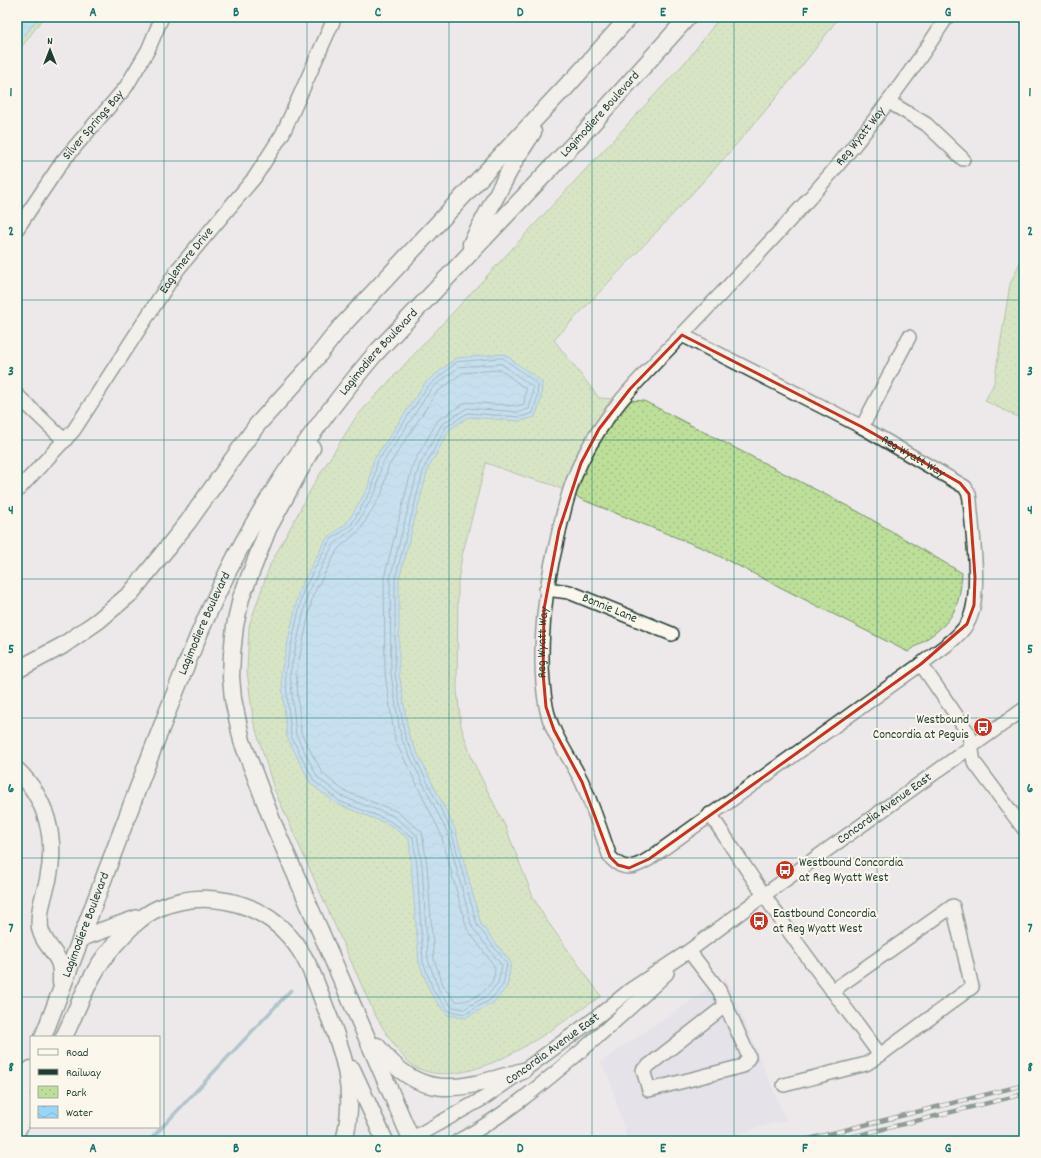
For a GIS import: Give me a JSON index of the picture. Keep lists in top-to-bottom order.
{
  "streets": {
    "main road": ["Lagimodiere Boulevard"],
    "street": [
      "Silver Springs Bay",
      "Reg Wyatt Way",
      "Eaglemere Drive",
      "Bonnie Lane",
      "Concordia Avenue East"
    ]
  },
  "crossings": [
    ["Reg Wyatt Way", "Bonnie Lane"]
  ],
  "places": {
    "bus stop": ["Westbound Concordia at Peguis", "Westbound Concordia at Reg Wyatt West", "Eastbound Concordia at Reg Wyatt West"]
  },
  "legend": [
    "Road",
    "Railway",
    "Park",
    "Water"
  ],
  "north": "top",
  "grid": {
    "columns": [
      "A",
      "B",
      "C",
      "D",
      "E",
      "F",
      "G"
    ],
    "rows": [
      "1",
      "2",
      "3",
      "4",
      "5",
      "6",
      "7",
      "8"
    ]
  }
}
